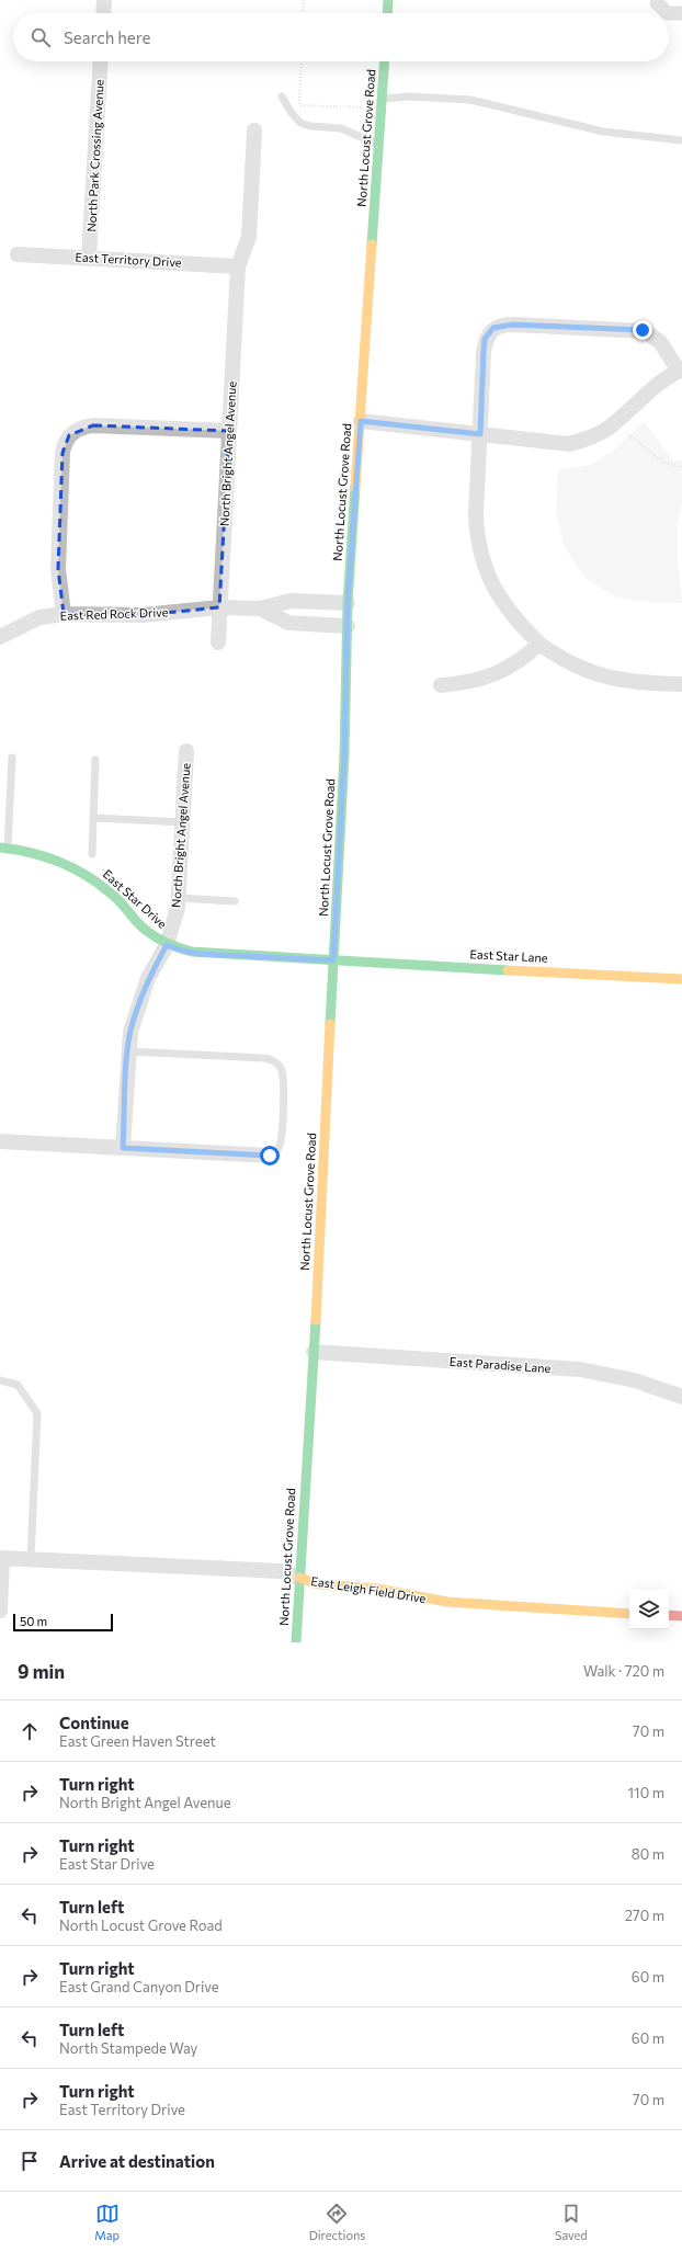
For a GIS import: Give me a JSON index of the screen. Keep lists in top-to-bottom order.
{
  "streets": {
    "main road": [
      "North Locust Grove Road",
      "East Star Drive",
      "East Star Lane",
      "East Leigh Field Drive"
    ],
    "street": [
      "North Park Crossing Avenue",
      "East Territory Drive",
      "North Bright Angel Avenue",
      "East Red Rock Drive",
      "East Paradise Lane"
    ]
  },
  "crossings": [
    ["North Locust Grove Road", "East Red Rock Drive"],
    ["North Locust Grove Road", "East Star Drive"],
    ["North Locust Grove Road", "East Star Lane"],
    ["North Locust Grove Road", "East Paradise Lane"],
    ["North Locust Grove Road", "East Leigh Field Drive"],
    ["North Park Crossing Avenue", "East Territory Drive"],
    ["East Territory Drive", "North Bright Angel Avenue"],
    ["North Bright Angel Avenue", "East Red Rock Drive"],
    ["North Bright Angel Avenue", "East Star Drive"],
    ["East Star Drive", "East Star Lane"]
  ],
  "scale_bar": "50 m",
  "page": {
    "search": "Search here",
    "scale": "50 m",
    "heading": ["9 min", "Walk · 720 m"],
    "list": [
      ["Continue", "East Green Haven Street", "70 m"],
      ["Turn right", "North Bright Angel Avenue", "110 m"],
      ["Turn right", "East Star Drive", "80 m"],
      ["Turn left", "North Locust Grove Road", "270 m"],
      ["Turn right", "East Grand Canyon Drive", "60 m"],
      ["Turn left", "North Stampede Way", "60 m"],
      ["Turn right", "East Territory Drive", "70 m"],
      "Arrive at destination"
    ],
    "nav": ["Map", "Directions", "Saved"]
  }
}
